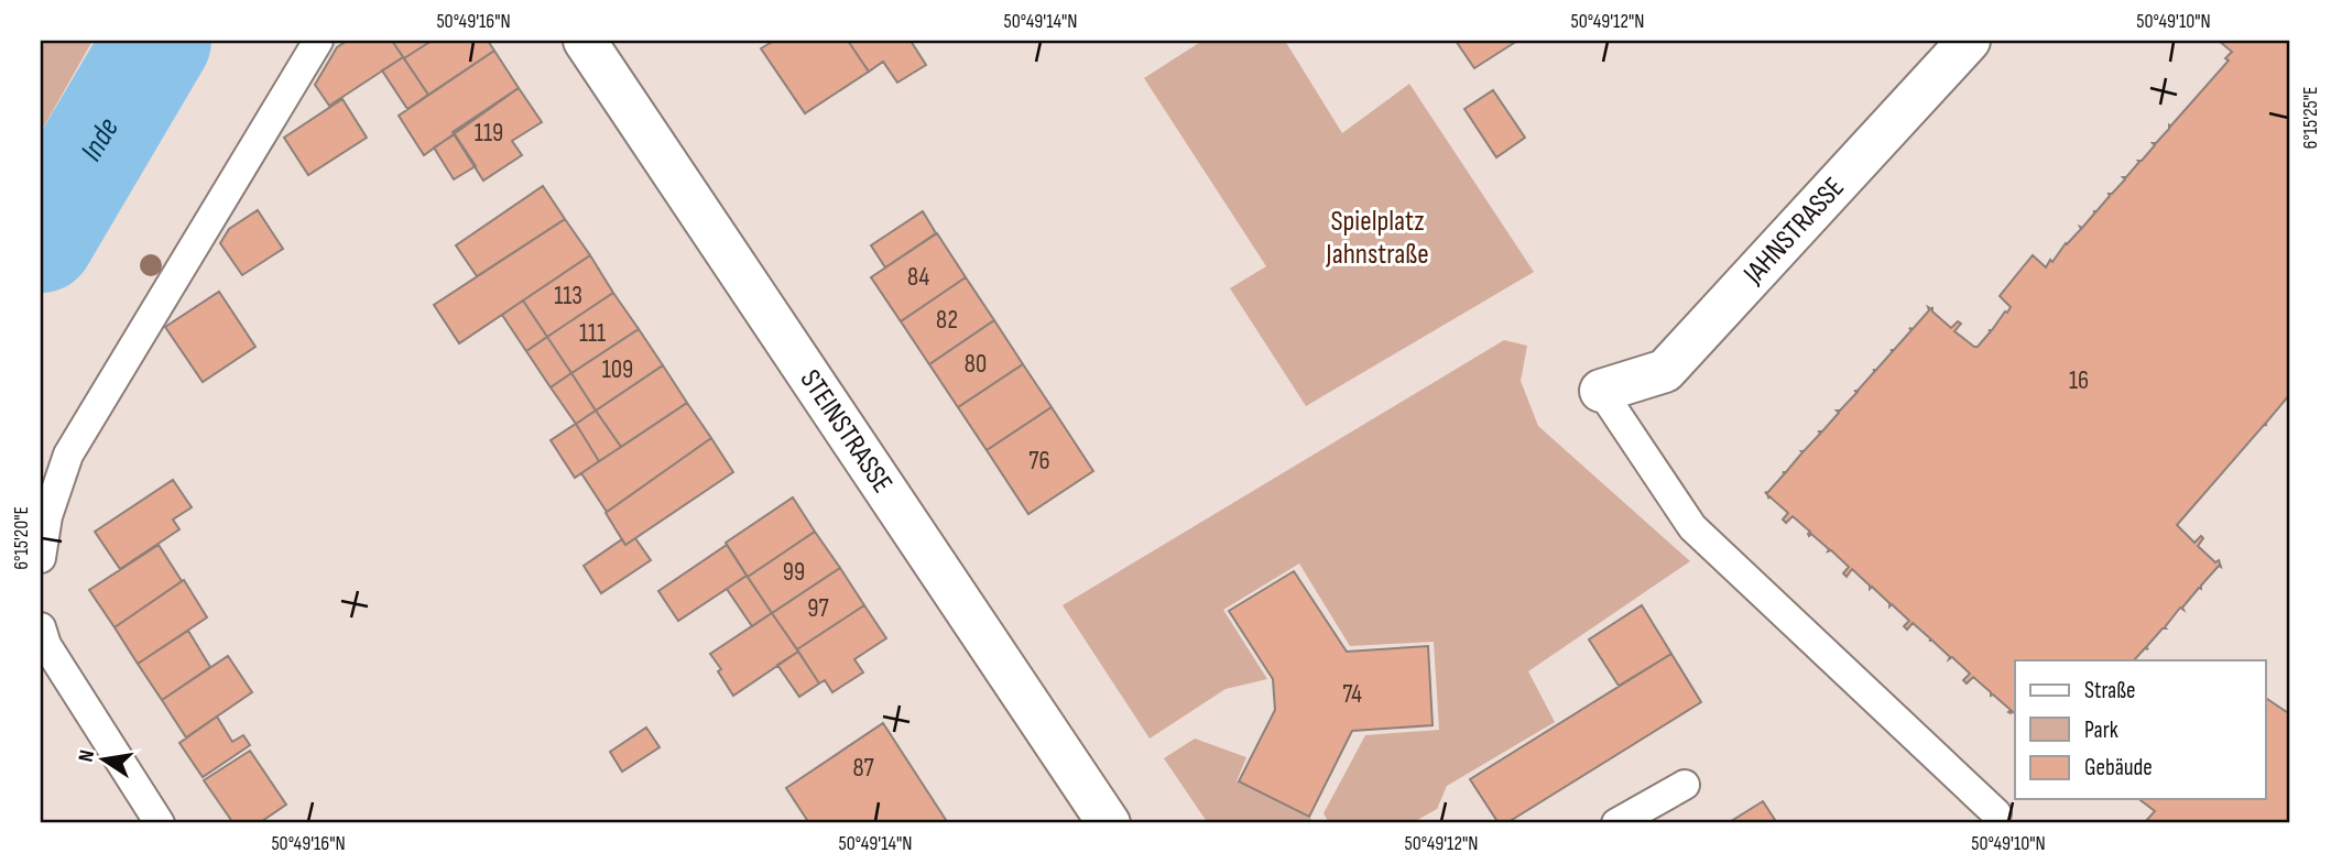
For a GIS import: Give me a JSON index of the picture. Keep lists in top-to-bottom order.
{
  "streets": {
    "street": ["JAHNSTRASSE", "STEINSTRASSE"]
  },
  "water": ["Inde"],
  "parks": ["Spielplatz Jahnstraße"],
  "house_numbers": [
    "119",
    "84",
    "113",
    "82",
    "111",
    "80",
    "109",
    "16",
    "76",
    "99",
    "97",
    "74",
    "87"
  ],
  "legend": ["Straße", "Park", "Gebäude"],
  "north": "left",
  "coordinates": [
    "50°49'16\"N",
    "50°49'14\"N",
    "50°49'12\"N",
    "50°49'10\"N",
    "6°15'25\"E",
    "6°15'20\"E"
  ]
}
